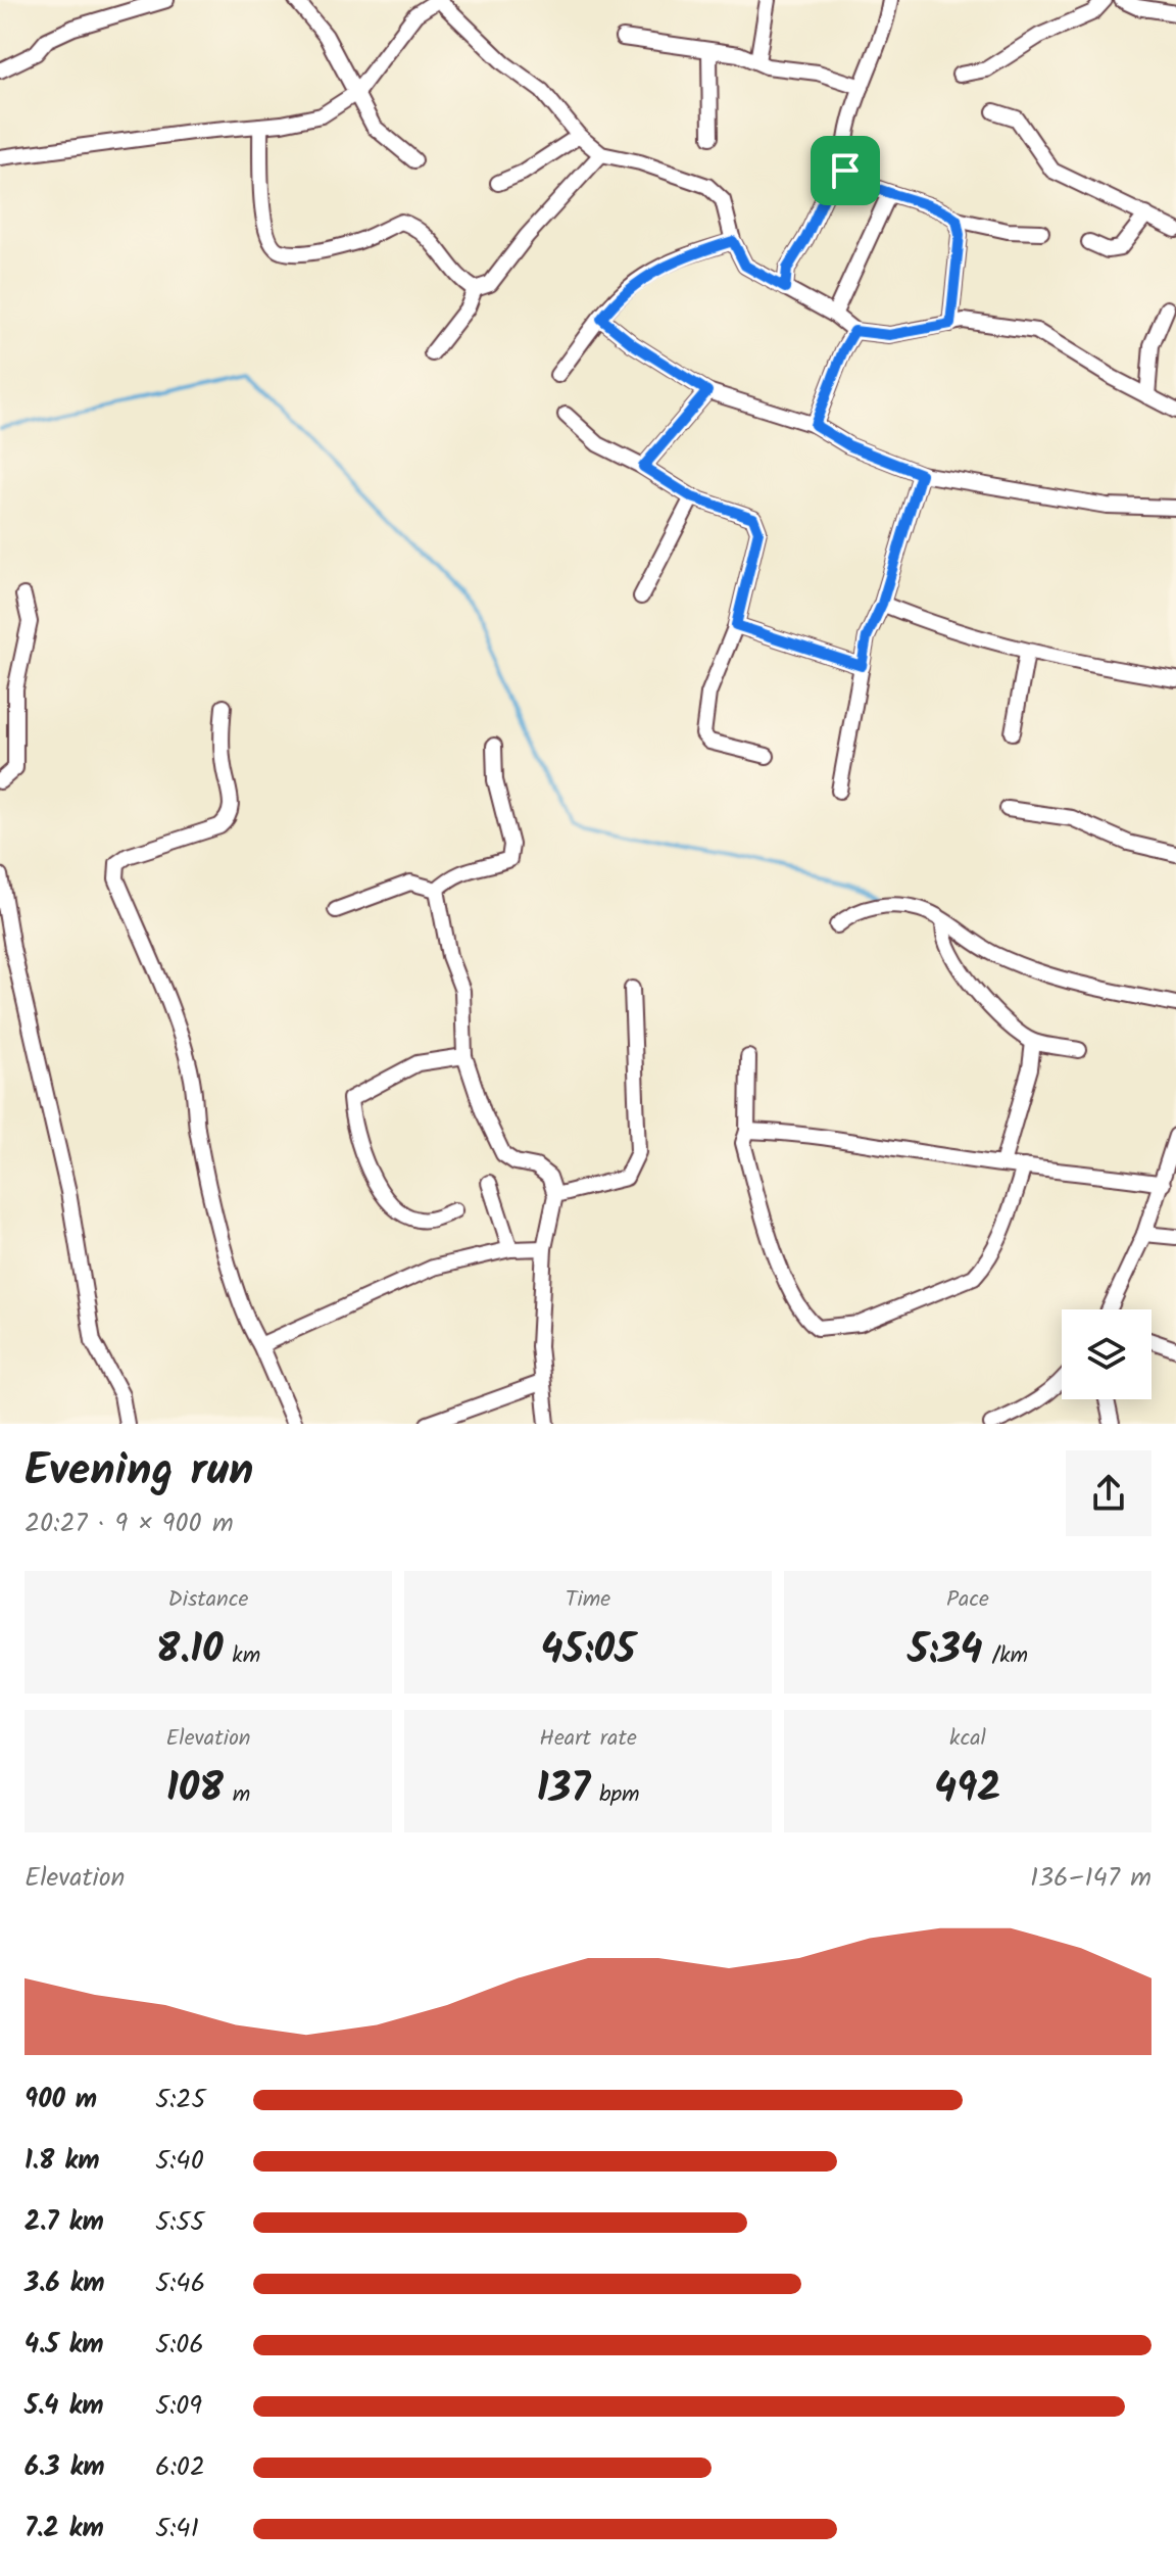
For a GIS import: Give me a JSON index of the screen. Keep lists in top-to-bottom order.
{
  "page": {
    "heading": ["Evening run", "20:27 · 9 × 900 m"],
    "stats": [
      ["Distance", "8.10 km"],
      ["Time", "45:05"],
      ["Pace", "5:34 /km"],
      ["Elevation", "108 m"],
      ["Heart rate", "137 bpm"],
      ["kcal", "492"]
    ],
    "chart": ["Elevation", "136–147 m"],
    "list": [
      {
        "name": "900 m",
        "note": "5:25"
      },
      {
        "name": "1.8 km",
        "note": "5:40"
      },
      {
        "name": "2.7 km",
        "note": "5:55"
      },
      {
        "name": "3.6 km",
        "note": "5:46"
      },
      {
        "name": "4.5 km",
        "note": "5:06"
      },
      {
        "name": "5.4 km",
        "note": "5:09"
      },
      {
        "name": "6.3 km",
        "note": "6:02"
      },
      {
        "name": "7.2 km",
        "note": "5:41"
      }
    ]
  }
}
